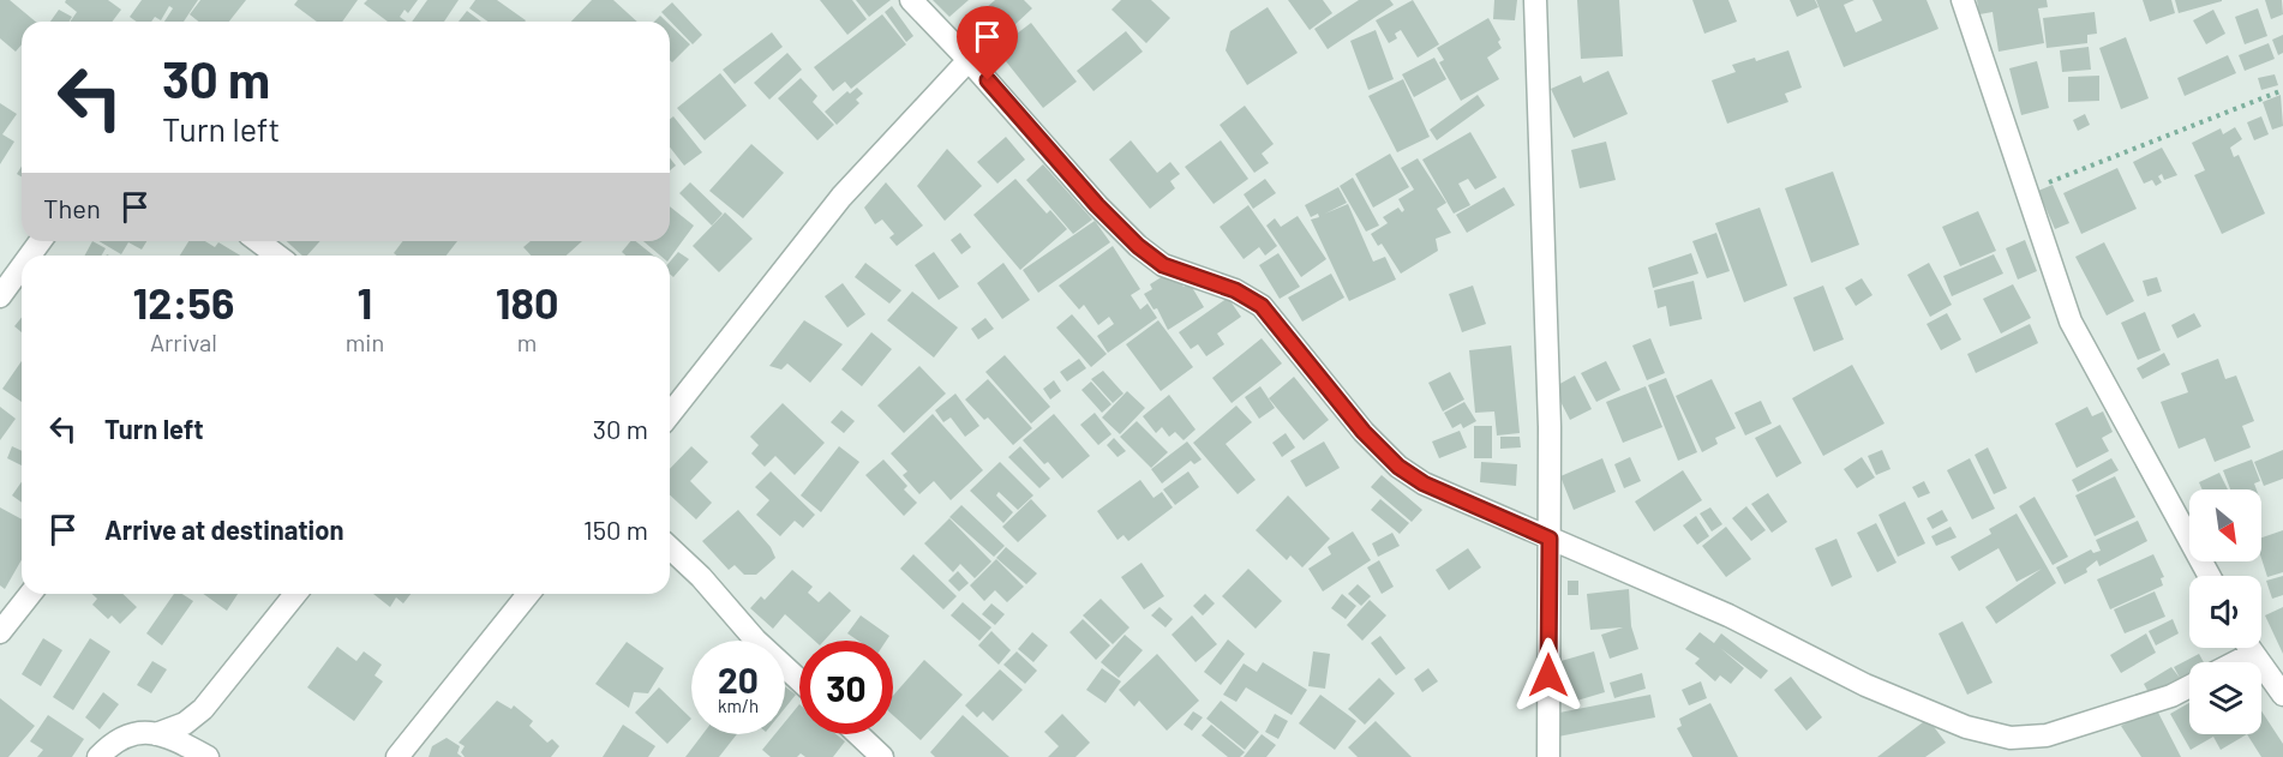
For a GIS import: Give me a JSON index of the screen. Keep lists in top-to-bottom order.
{
  "north": "bottom right",
  "page": {
    "turn": ["30 m", "Turn left"],
    "then": "Then",
    "eta": [
      "12:56",
      "Arrival",
      "1",
      "min",
      "180",
      "m"
    ],
    "list": [
      {
        "name": "Turn left",
        "value": "30 m"
      },
      {
        "name": "Arrive at destination",
        "value": "150 m"
      }
    ],
    "speed": "20 km/h",
    "limit": "30"
  }
}
